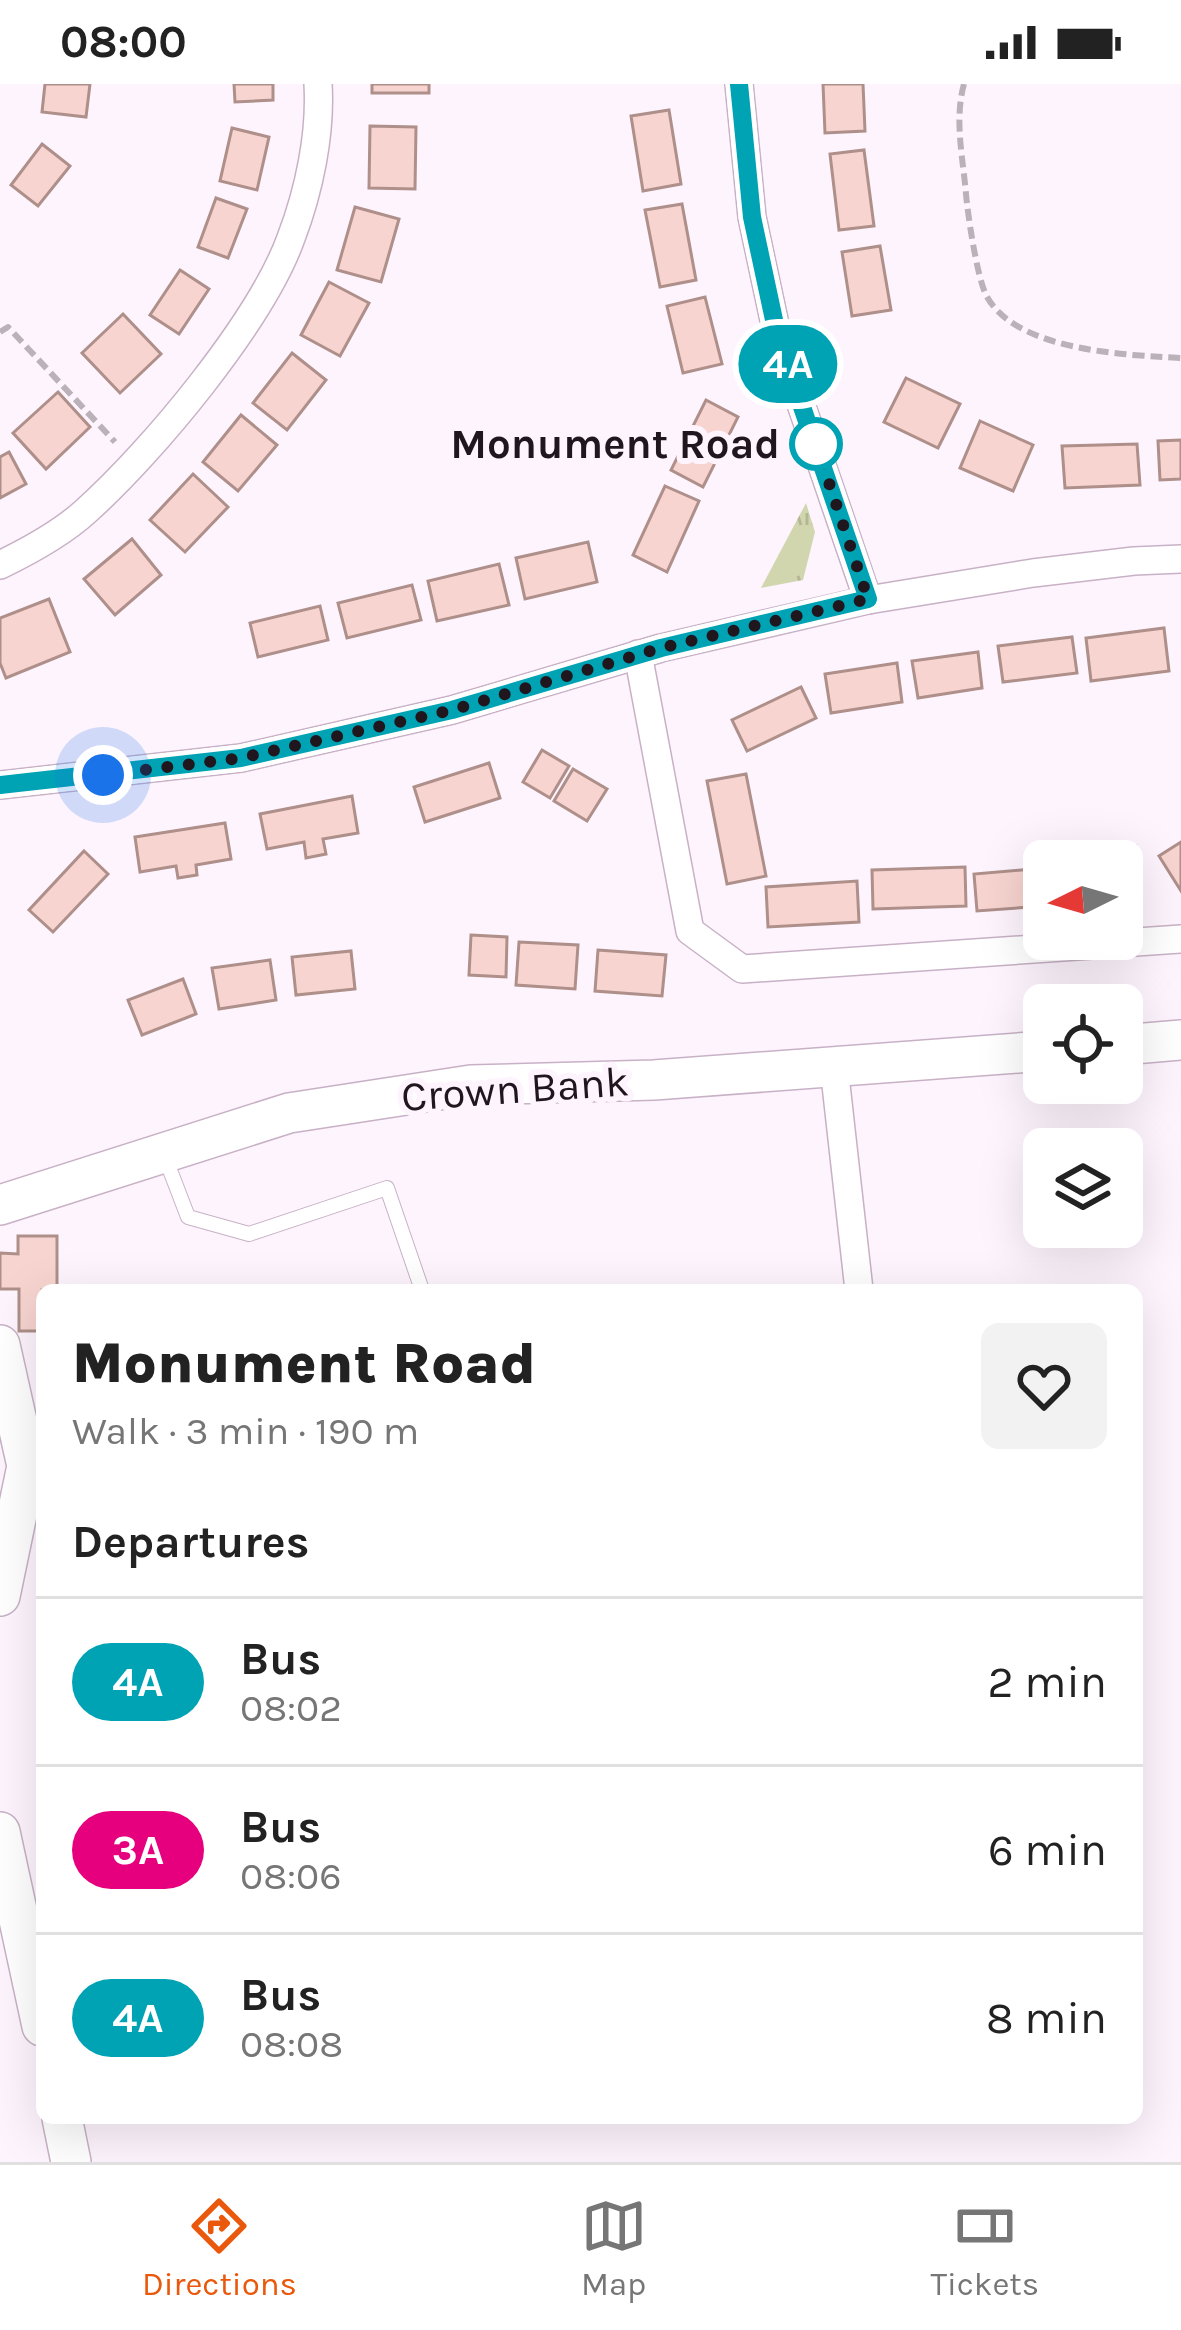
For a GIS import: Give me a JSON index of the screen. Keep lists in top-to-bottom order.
{
  "streets": {
    "street": ["Crown Bank"]
  },
  "places": ["Monument Road"],
  "lines": ["bus line 4A"],
  "north": "left",
  "page": {
    "status": "08:00",
    "on_map": "4A",
    "heading": [
      ["Monument Road", "Walk · 3 min · 190 m"],
      "Departures"
    ],
    "list": [
      {
        "mark": "4A",
        "name": "Bus",
        "note": "08:02",
        "value": "2 min"
      },
      {
        "mark": "3A",
        "name": "Bus",
        "note": "08:06",
        "value": "6 min"
      },
      {
        "mark": "4A",
        "name": "Bus",
        "note": "08:08",
        "value": "8 min"
      }
    ],
    "tabs": ["Directions", "Map", "Tickets"]
  }
}
